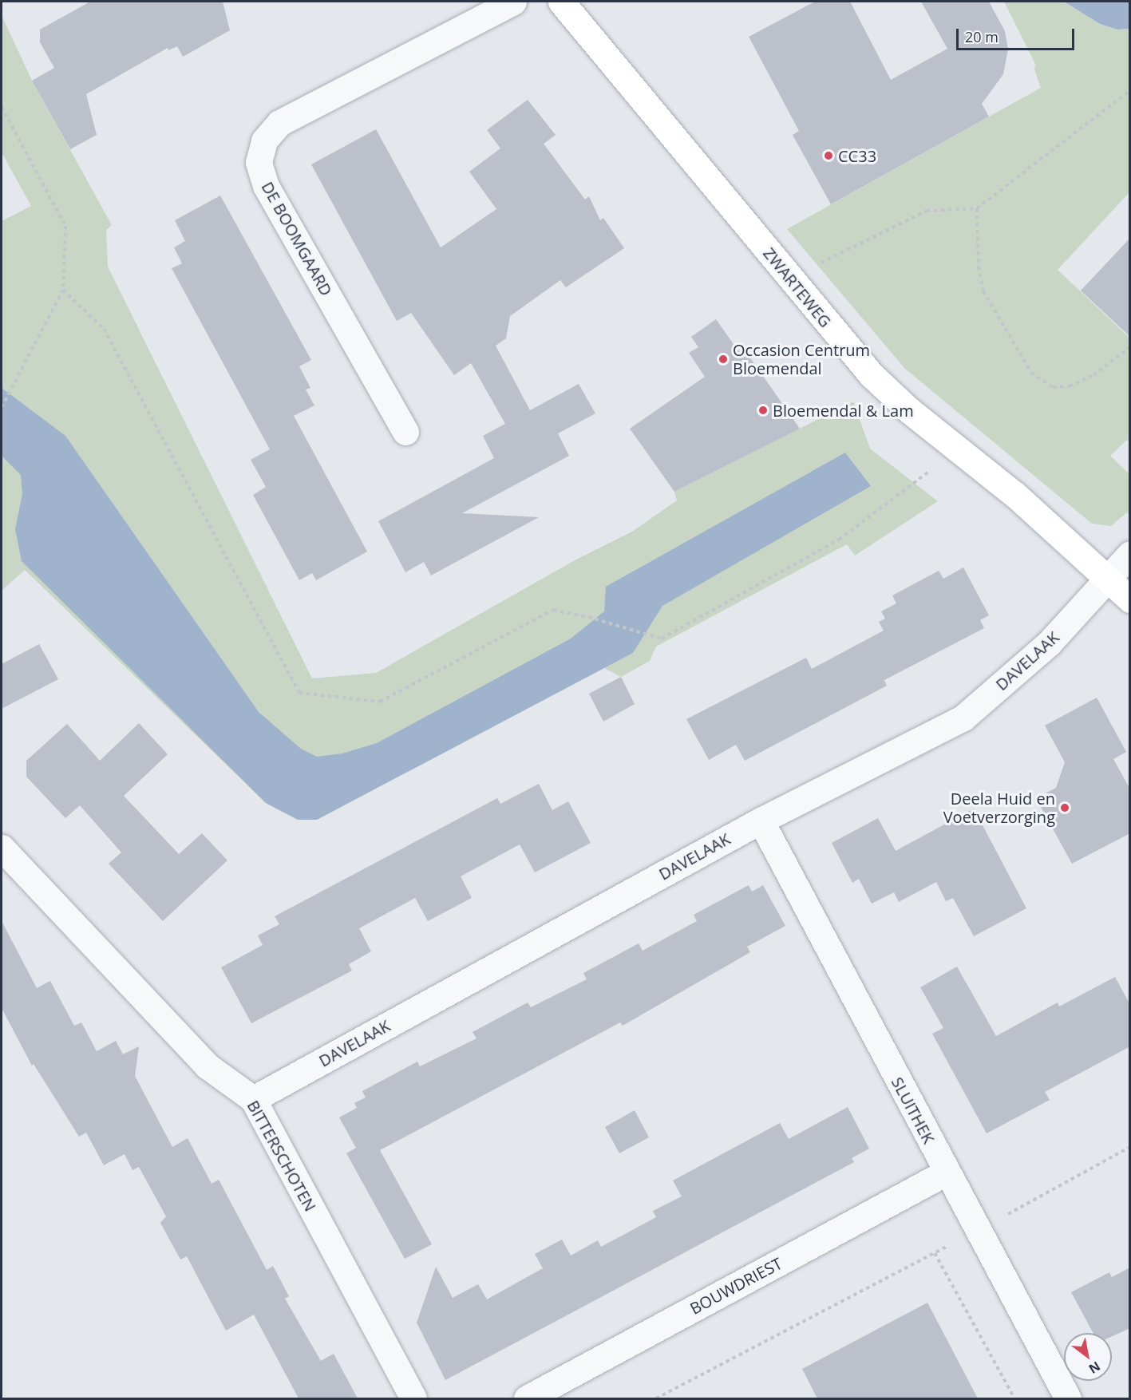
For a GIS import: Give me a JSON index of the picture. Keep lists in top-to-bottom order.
{
  "streets": {
    "street": [
      "DE BOOMGAARD",
      "ZWARTEWEG",
      "DAVELAAK",
      "SLUITHEK",
      "BITTERSCHOTEN",
      "BOUWDRIEST"
    ]
  },
  "crossings": [
    ["ZWARTEWEG", "DAVELAAK"],
    ["DAVELAAK", "SLUITHEK"],
    ["DAVELAAK", "BITTERSCHOTEN"],
    ["SLUITHEK", "BOUWDRIEST"]
  ],
  "places": [
    "CC33",
    "Occasion Centrum Bloemendal",
    "Bloemendal & Lam",
    "Deela Huid en Voetverzorging"
  ],
  "scale_bar": "20 m",
  "north": "bottom right"
}
